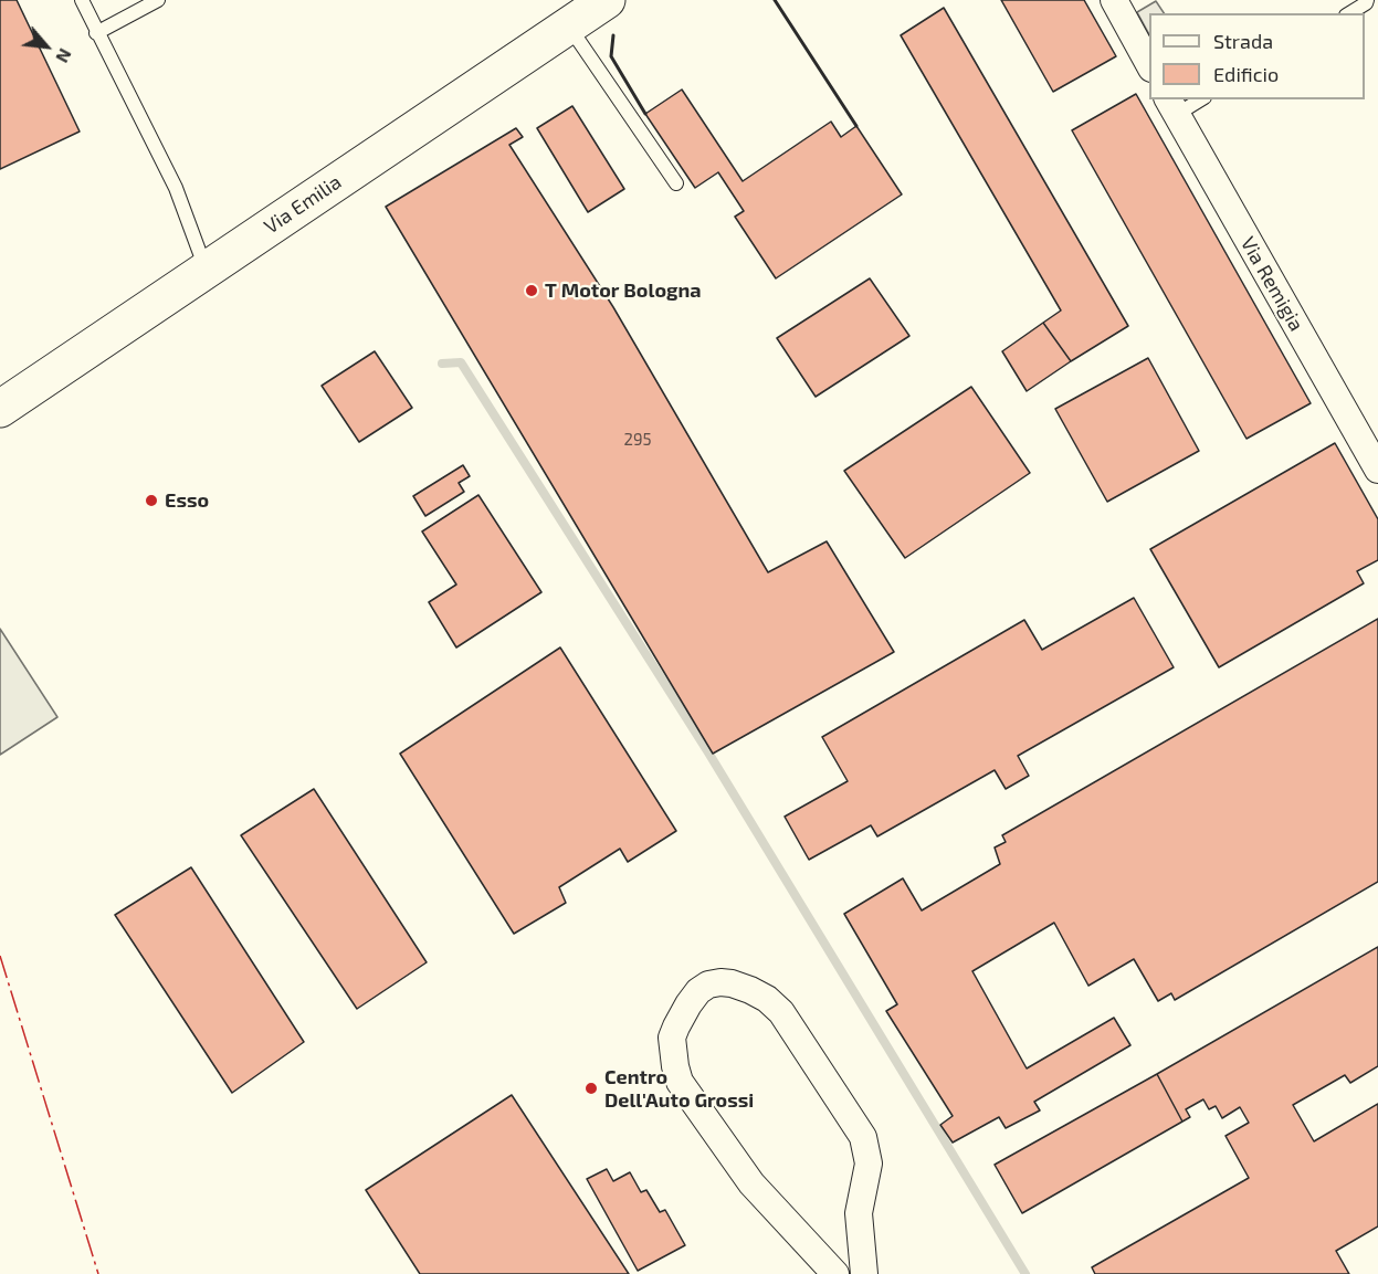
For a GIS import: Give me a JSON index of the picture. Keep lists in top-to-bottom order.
{
  "streets": {
    "main road": ["Via Emilia"],
    "street": ["Via Remigia"]
  },
  "places": ["T Motor Bologna", "Esso", "Centro Dell'Auto Grossi"],
  "house_numbers": ["295"],
  "legend": ["Strada", "Edificio"],
  "north": "bottom right"
}
